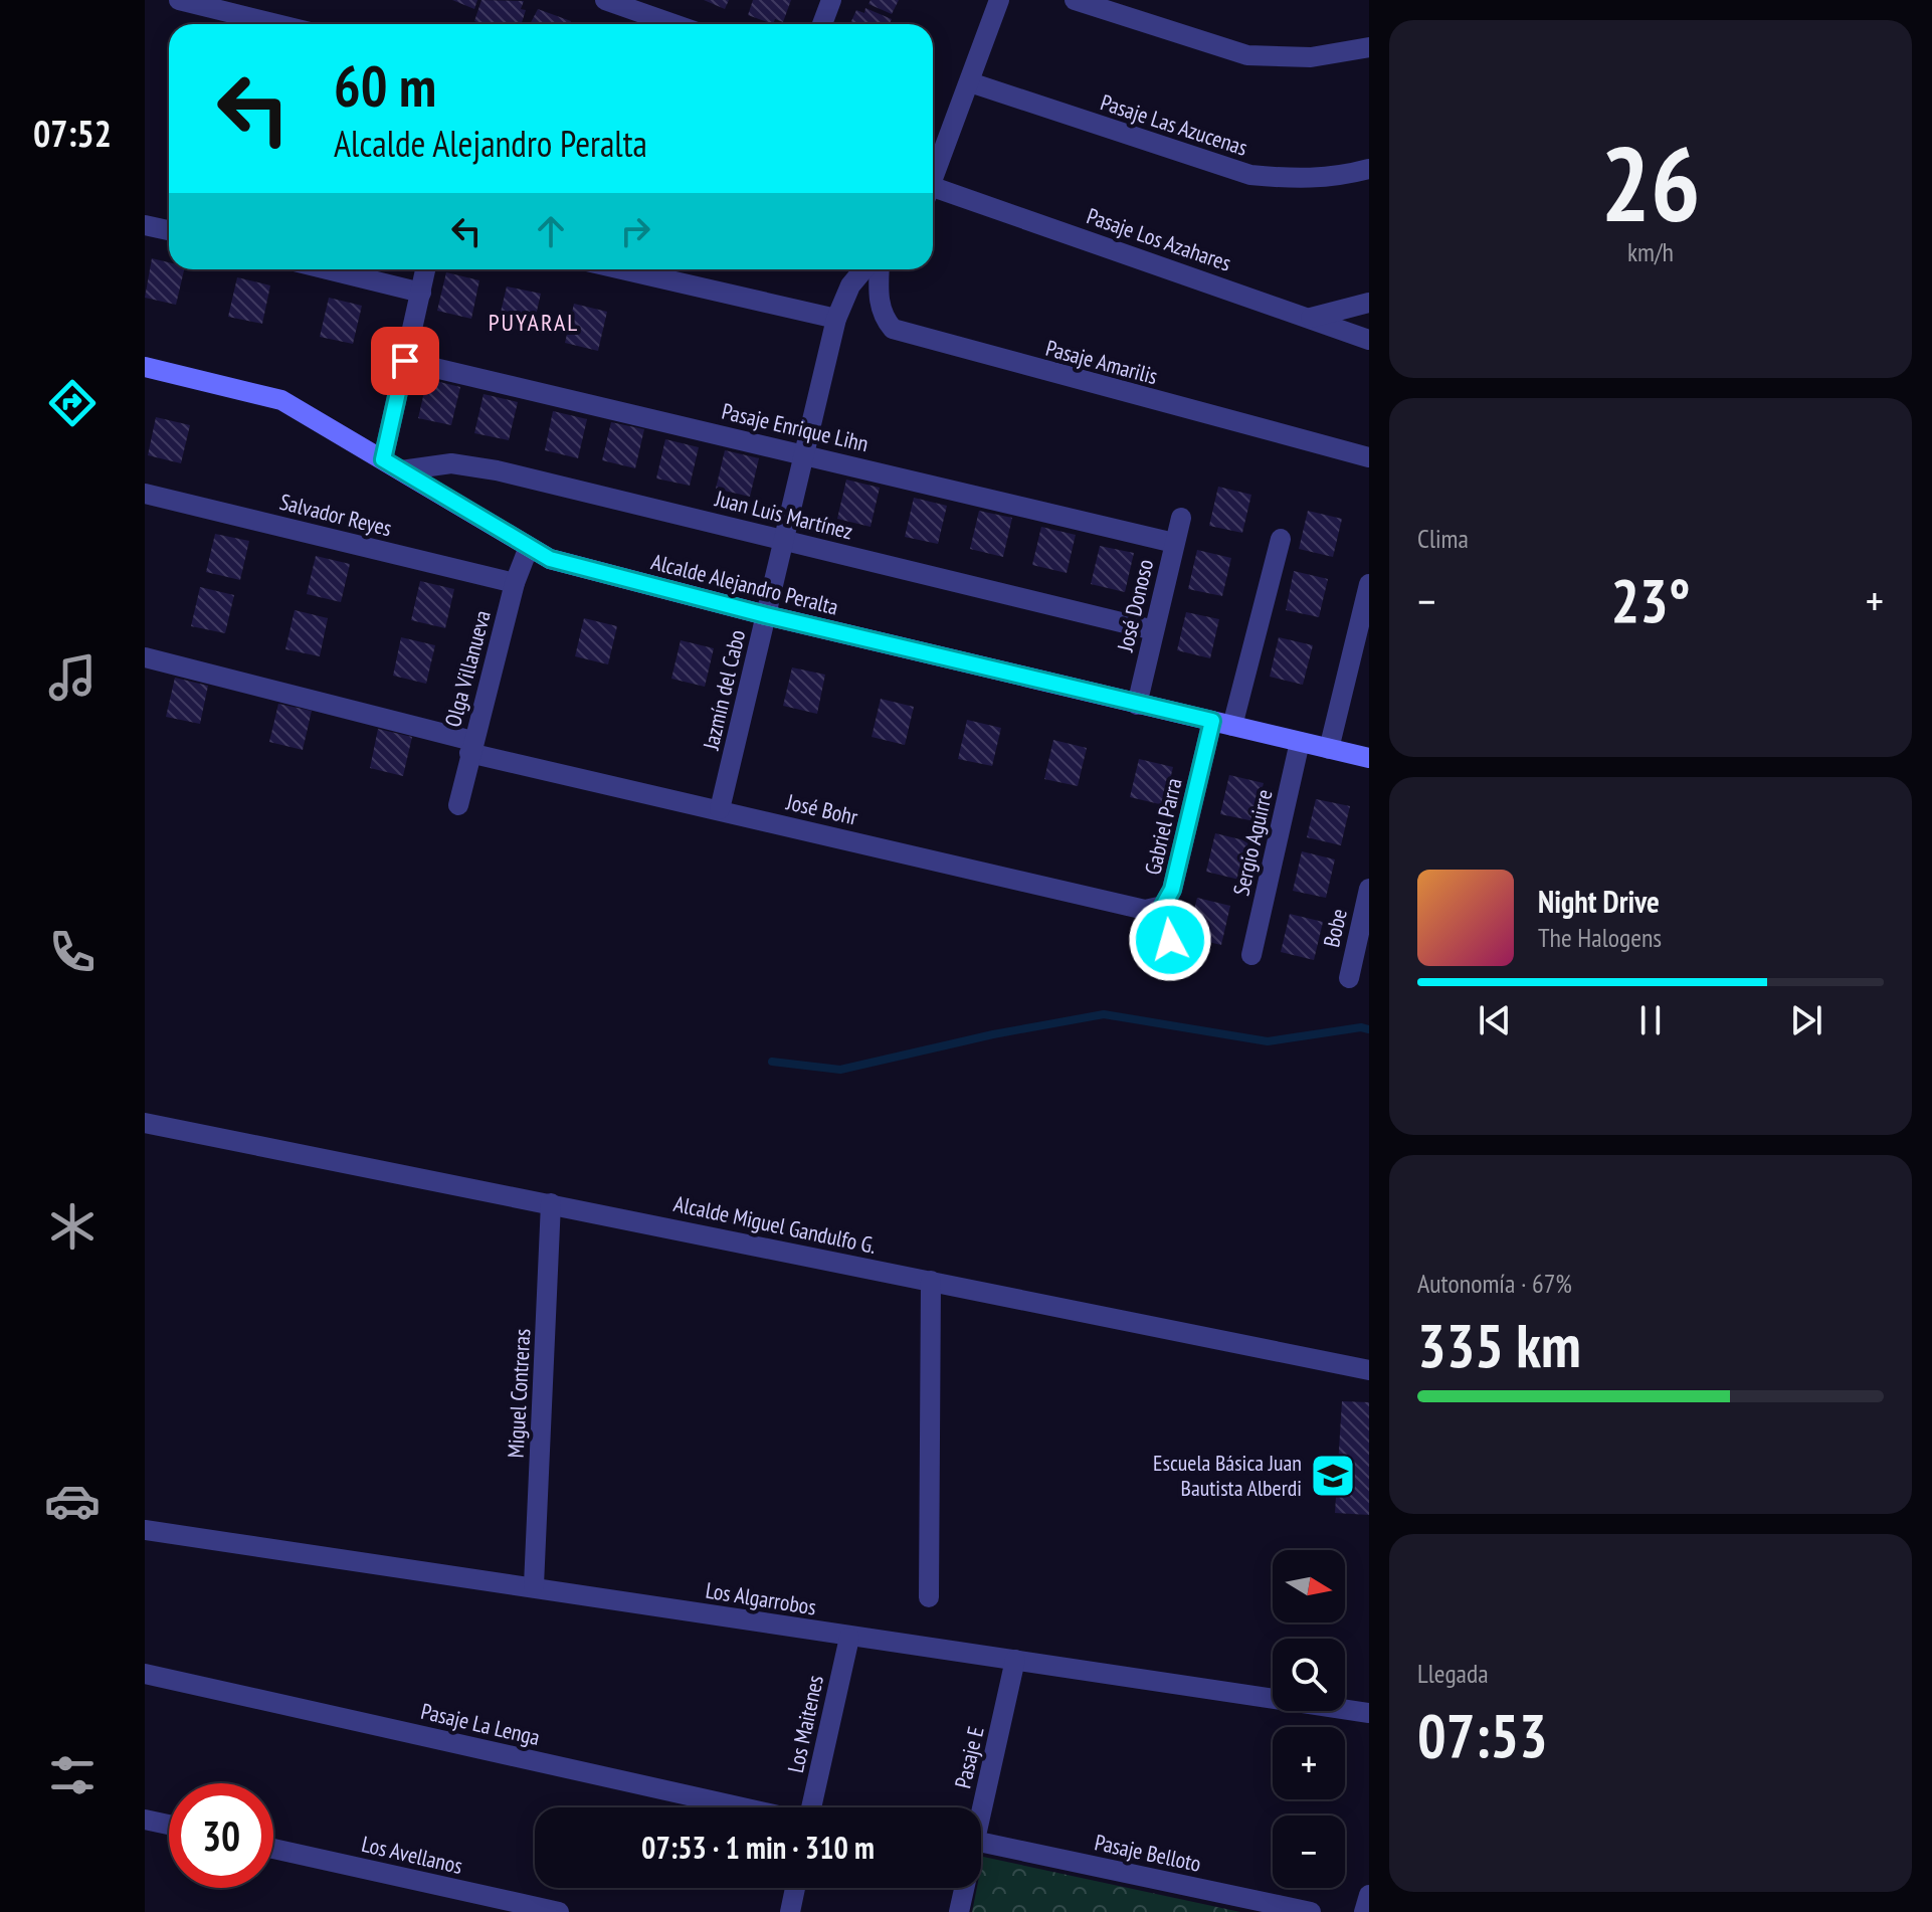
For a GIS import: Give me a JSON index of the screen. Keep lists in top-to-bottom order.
{
  "streets": {
    "street": [
      "Pasaje Las Azucenas",
      "Pasaje Los Azahares",
      "Pasaje Amarilis",
      "Pasaje Enrique Lihn",
      "Salvador Reyes",
      "Juan Luis Martínez",
      "Alcalde Alejandro Peralta",
      "José Donoso",
      "Olga Villanueva",
      "Jazmín del Cabo",
      "José Bohr",
      "Gabriel Parra",
      "Sergio Aguirre",
      "Bobe",
      "Alcalde Miguel Gandulfo G.",
      "Miguel Contreras",
      "Los Algarrobos",
      "Pasaje La Lenga",
      "Los Maitenes",
      "Pasaje E",
      "Pasaje Belloto",
      "Los Avellanos"
    ]
  },
  "crossings": [
    ["Pasaje Enrique Lihn", "José Donoso"],
    ["Pasaje Enrique Lihn", "Jazmín del Cabo"],
    ["Salvador Reyes", "Olga Villanueva"],
    ["Juan Luis Martínez", "Alcalde Alejandro Peralta"],
    ["Juan Luis Martínez", "José Donoso"],
    ["Juan Luis Martínez", "Jazmín del Cabo"],
    ["Alcalde Alejandro Peralta", "José Donoso"],
    ["Alcalde Alejandro Peralta", "Olga Villanueva"],
    ["Alcalde Alejandro Peralta", "Jazmín del Cabo"],
    ["Alcalde Alejandro Peralta", "Gabriel Parra"],
    ["Alcalde Alejandro Peralta", "Sergio Aguirre"],
    ["Olga Villanueva", "José Bohr"],
    ["Jazmín del Cabo", "José Bohr"],
    ["José Bohr", "Gabriel Parra"],
    ["Alcalde Miguel Gandulfo G.", "Miguel Contreras"],
    ["Miguel Contreras", "Los Algarrobos"],
    ["Los Algarrobos", "Los Maitenes"],
    ["Los Algarrobos", "Pasaje E"]
  ],
  "districts": ["PUYARAL"],
  "places": {
    "school or university": ["Escuela Básica Juan Bautista Alberdi"]
  },
  "north": "right",
  "page": {
    "tabs": "07:52",
    "tile": [
      ["26", "km/h"],
      "Clima",
      ["Autonomía · 67%", "335 km"],
      ["Llegada", "07:53"]
    ],
    "turn": ["60 m", "Alcalde Alejandro Peralta"],
    "heat": ["−", "23°", "+"],
    "song": ["Night Drive", "The Halogens"],
    "map_buttons": ["+", "−"],
    "limit": "30",
    "trip": "07:53 · 1 min · 310 m"
  }
}
